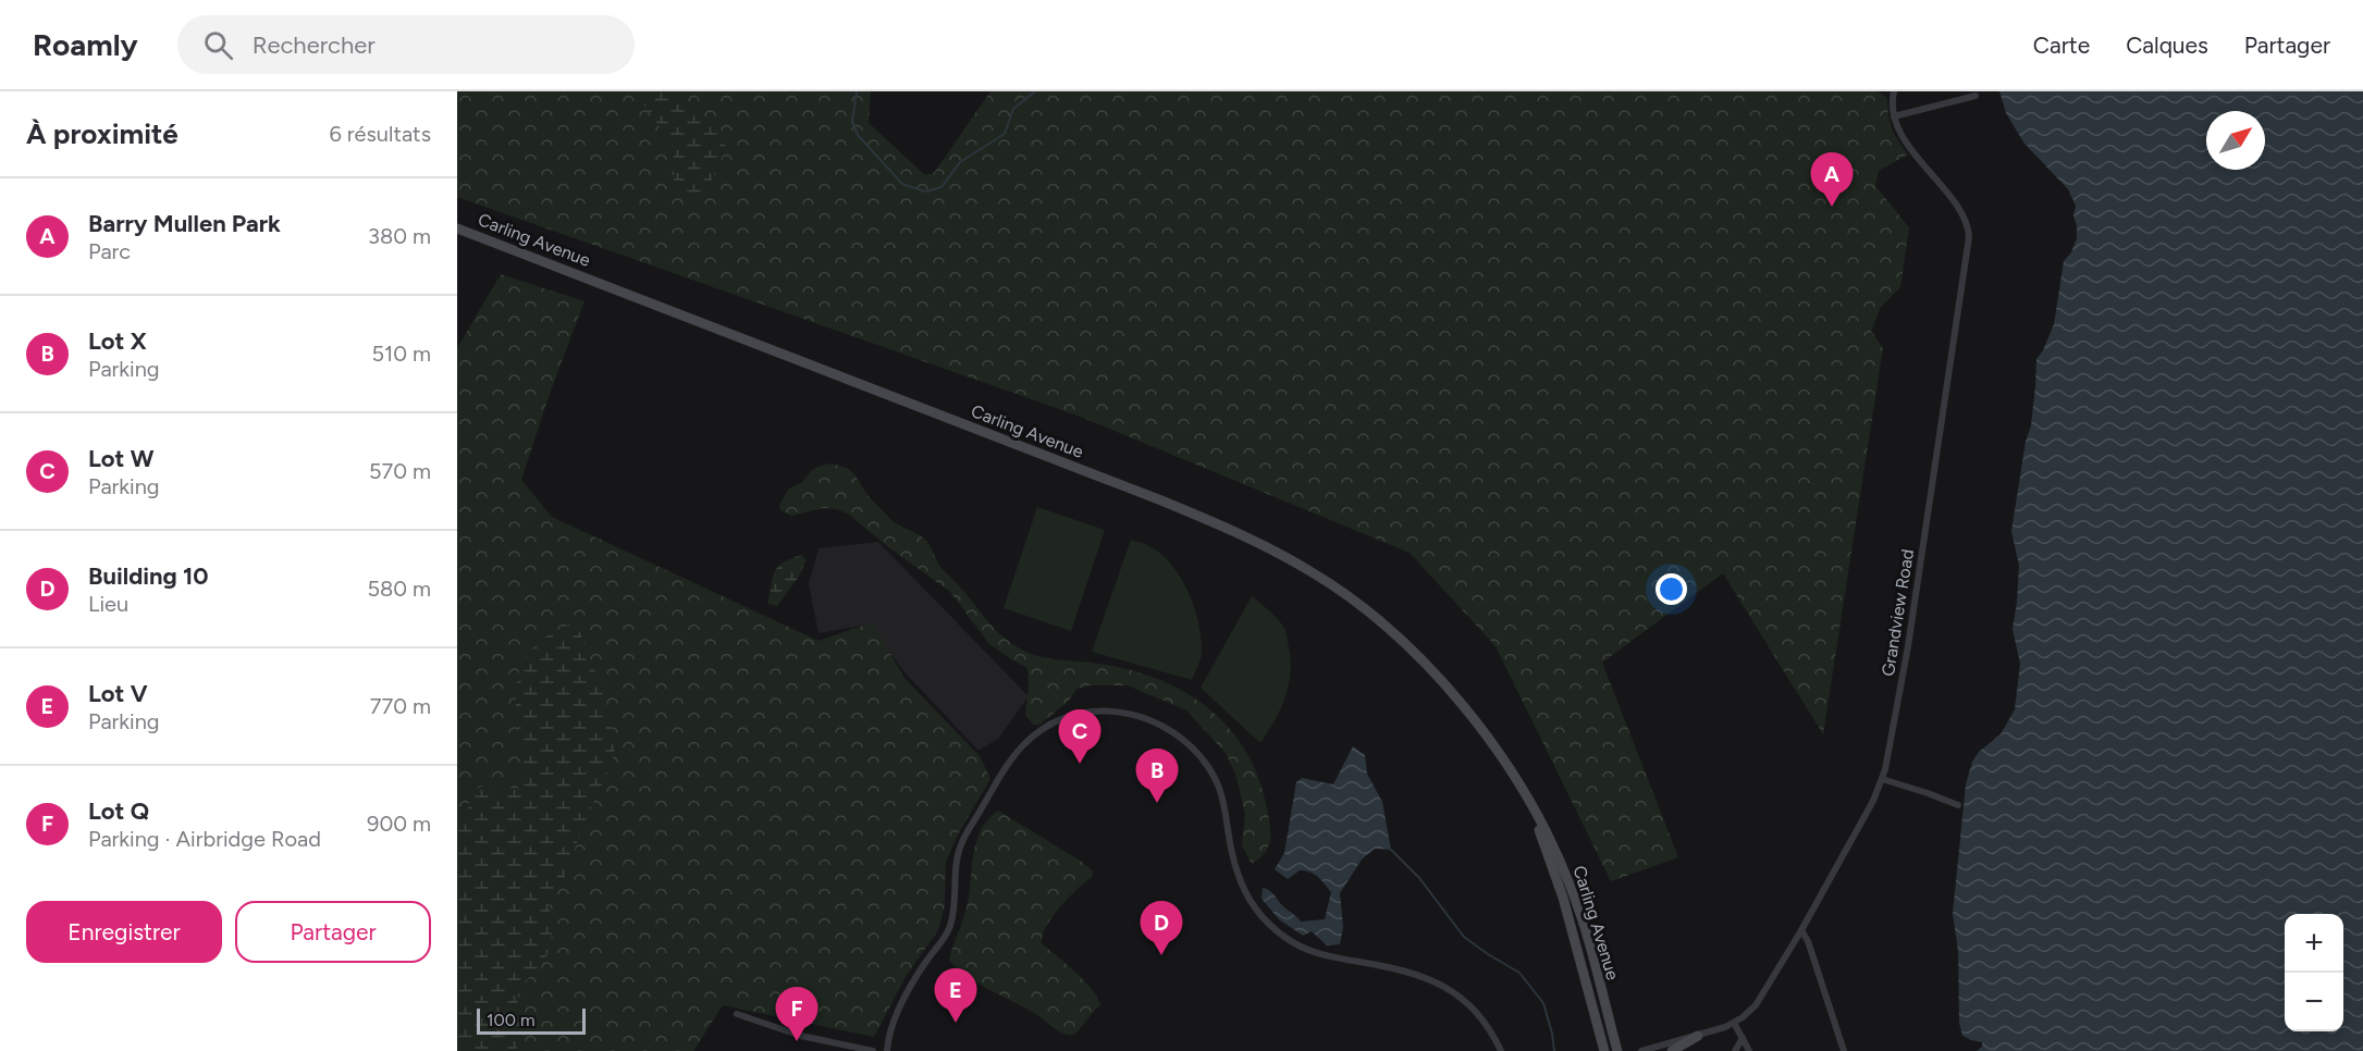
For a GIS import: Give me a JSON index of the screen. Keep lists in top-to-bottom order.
{
  "streets": {
    "main road": ["Carling Avenue"],
    "street": ["Grandview Road"]
  },
  "scale_bar": "100 m",
  "north": "top right",
  "page": {
    "header": "Roamly",
    "search": "Rechercher",
    "nav": ["Carte", "Calques", "Partager"],
    "heading": ["À proximité", "6 résultats"],
    "pins": [
      "A",
      "C",
      "B",
      "D",
      "E",
      "F"
    ],
    "list": [
      {
        "mark": "A",
        "name": "Barry Mullen Park",
        "note": "Parc",
        "value": "380 m"
      },
      {
        "mark": "B",
        "name": "Lot X",
        "note": "Parking",
        "value": "510 m"
      },
      {
        "mark": "C",
        "name": "Lot W",
        "note": "Parking",
        "value": "570 m"
      },
      {
        "mark": "D",
        "name": "Building 10",
        "note": "Lieu",
        "value": "580 m"
      },
      {
        "mark": "E",
        "name": "Lot V",
        "note": "Parking",
        "value": "770 m"
      },
      {
        "mark": "F",
        "name": "Lot Q",
        "note": "Parking · Airbridge Road",
        "value": "900 m"
      }
    ],
    "buttons": ["Enregistrer", "Partager"],
    "map_buttons": ["+", "−"],
    "scale": "100 m"
  }
}
